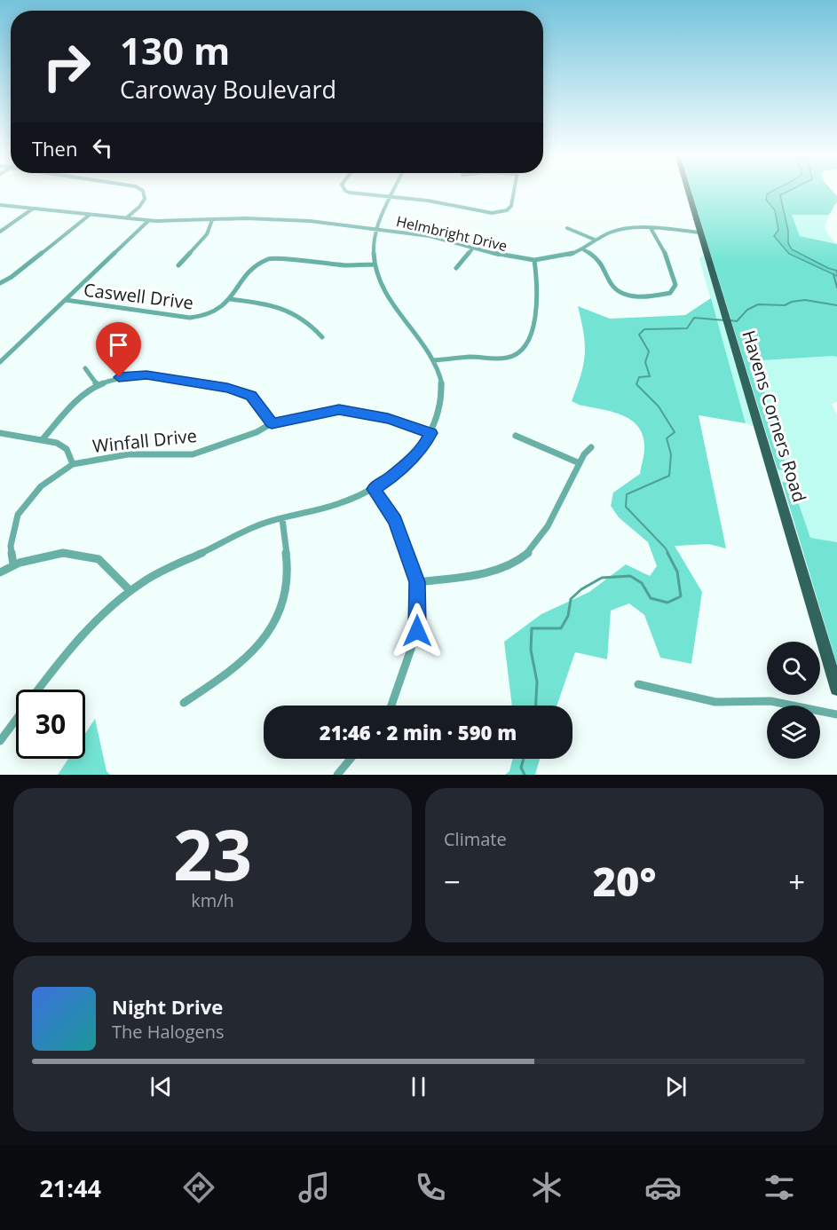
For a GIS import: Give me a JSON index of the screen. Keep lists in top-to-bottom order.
{
  "streets": {
    "main road": ["Havens Corners Road"],
    "street": ["Helmbright Drive", "Caswell Drive", "Winfall Drive"]
  },
  "crossings": [
    ["Helmbright Drive", "Havens Corners Road"]
  ],
  "page": {
    "turn": ["130 m", "Caroway Boulevard"],
    "then": "Then",
    "limit": "30",
    "trip": "21:46 · 2 min · 590 m",
    "tile": [
      ["23", "km/h"],
      "Climate"
    ],
    "heat": ["−", "20°", "+"],
    "song": ["Night Drive", "The Halogens"],
    "tabs": "21:44"
  }
}
